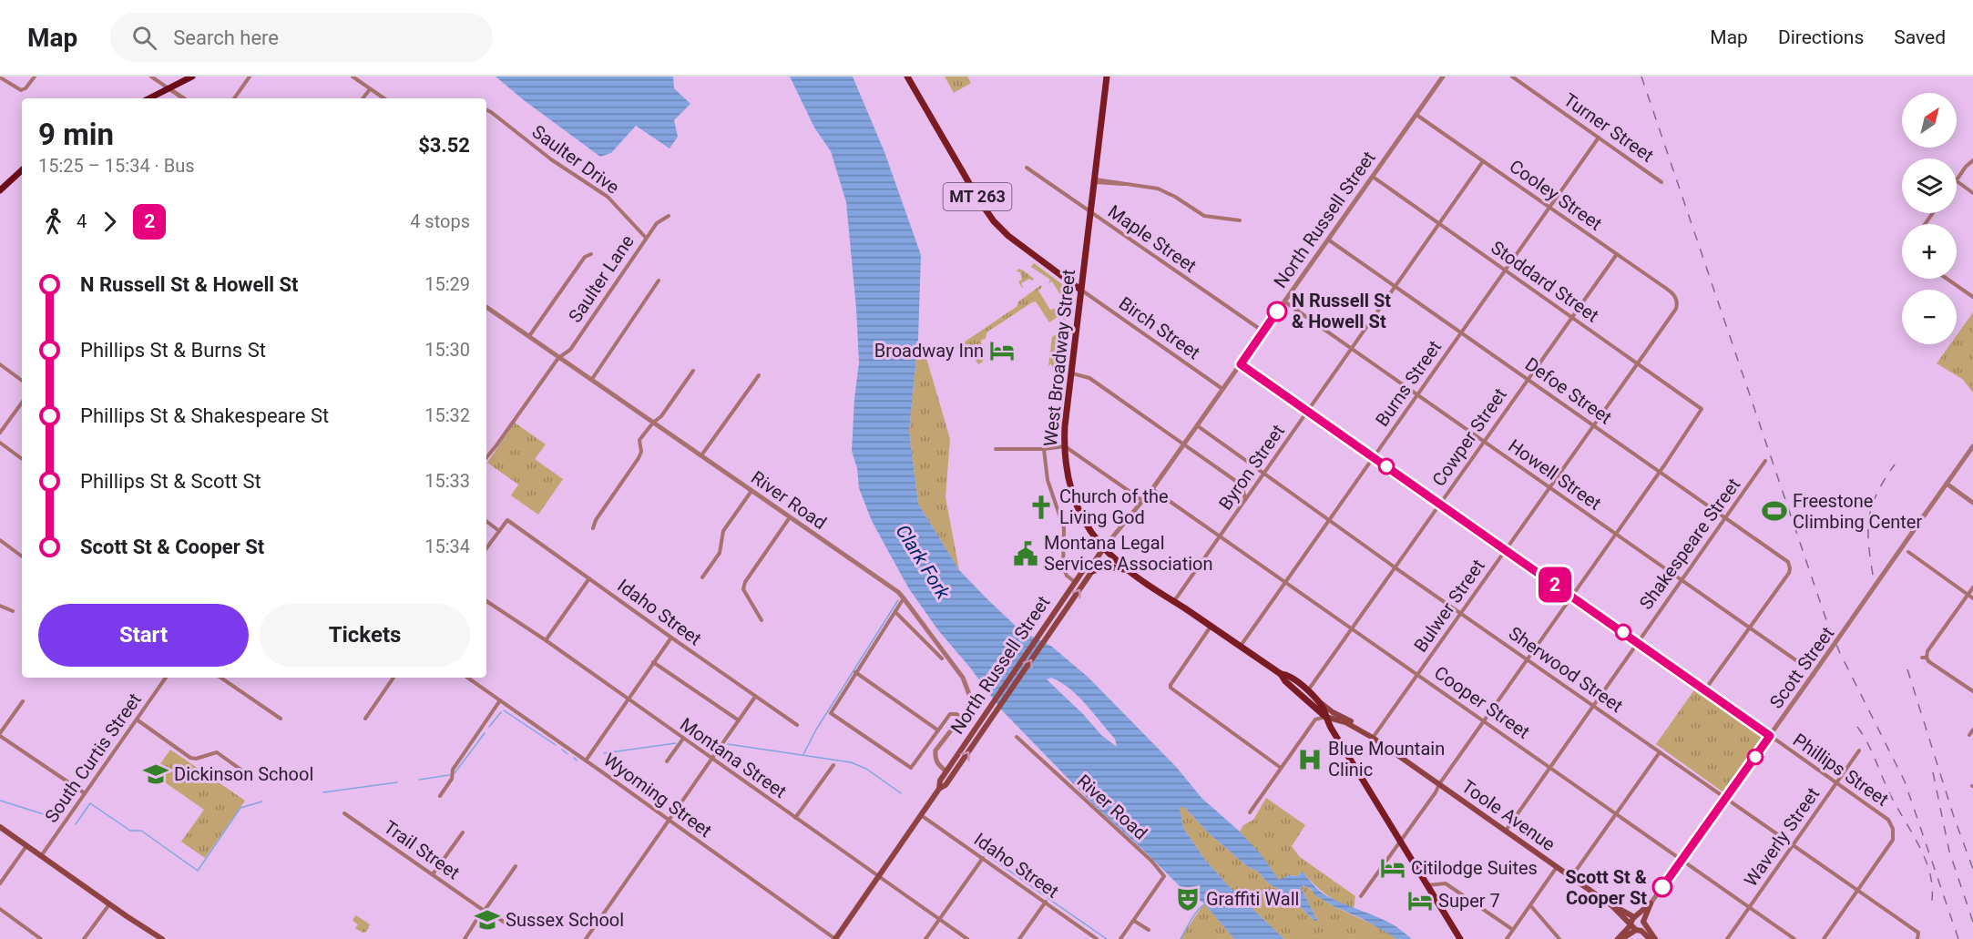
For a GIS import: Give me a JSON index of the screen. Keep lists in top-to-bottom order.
{
  "streets": {
    "main road": [
      "MT 263",
      "North Russell Street",
      "West Broadway Street",
      "Toole Avenue"
    ],
    "street": [
      "Turner Street",
      "Saulter Drive",
      "Cooley Street",
      "Maple Street",
      "Saulter Lane",
      "Stoddard Street",
      "Birch Street",
      "Burns Street",
      "Defoe Street",
      "Cowper Street",
      "Byron Street",
      "Howell Street",
      "River Road",
      "Shakespeare Street",
      "Bulwer Street",
      "Idaho Street",
      "Scott Street",
      "Sherwood Street",
      "Cooper Street",
      "South Curtis Street",
      "Montana Street",
      "Phillips Street",
      "Wyoming Street",
      "Waverly Street",
      "Trail Street"
    ]
  },
  "crossings": [
    ["Turner Street", "Burns Street"],
    ["Saulter Drive", "Saulter Lane"],
    ["Cooley Street", "North Russell Street"],
    ["Cooley Street", "Burns Street"],
    ["Cooley Street", "Cowper Street"],
    ["Cooley Street", "Byron Street"],
    ["Cooley Street", "Bulwer Street"],
    ["MT 263", "Birch Street"],
    ["MT 263", "West Broadway Street"],
    ["North Russell Street", "Maple Street"],
    ["North Russell Street", "Stoddard Street"],
    ["North Russell Street", "Birch Street"],
    ["North Russell Street", "West Broadway Street"],
    ["North Russell Street", "Defoe Street"],
    ["North Russell Street", "Howell Street"],
    ["North Russell Street", "River Road"],
    ["North Russell Street", "Idaho Street"],
    ["North Russell Street", "Sherwood Street"],
    ["North Russell Street", "Cooper Street"],
    ["North Russell Street", "Montana Street"],
    ["North Russell Street", "Phillips Street"],
    ["North Russell Street", "Wyoming Street"],
    ["Maple Street", "West Broadway Street"],
    ["Saulter Lane", "River Road"],
    ["Stoddard Street", "Burns Street"],
    ["Stoddard Street", "Defoe Street"],
    ["Stoddard Street", "Cowper Street"],
    ["Stoddard Street", "Byron Street"],
    ["Stoddard Street", "Bulwer Street"],
    ["Birch Street", "West Broadway Street"],
    ["West Broadway Street", "Burns Street"],
    ["West Broadway Street", "Cowper Street"],
    ["West Broadway Street", "Byron Street"],
    ["West Broadway Street", "Toole Avenue"],
    ["Burns Street", "Defoe Street"],
    ["Burns Street", "Howell Street"],
    ["Burns Street", "Sherwood Street"],
    ["Burns Street", "Cooper Street"],
    ["Burns Street", "Phillips Street"],
    ["Defoe Street", "Cowper Street"],
    ["Defoe Street", "Byron Street"],
    ["Defoe Street", "Howell Street"],
    ["Defoe Street", "Shakespeare Street"],
    ["Defoe Street", "Bulwer Street"],
    ["Cowper Street", "Howell Street"],
    ["Cowper Street", "Sherwood Street"],
    ["Cowper Street", "Cooper Street"],
    ["Cowper Street", "Phillips Street"],
    ["Cowper Street", "Toole Avenue"],
    ["Byron Street", "Howell Street"],
    ["Byron Street", "Sherwood Street"],
    ["Byron Street", "Cooper Street"],
    ["Byron Street", "Phillips Street"],
    ["Howell Street", "Shakespeare Street"],
    ["Howell Street", "Bulwer Street"],
    ["Howell Street", "Scott Street"],
    ["Shakespeare Street", "Sherwood Street"],
    ["Shakespeare Street", "Cooper Street"],
    ["Shakespeare Street", "Phillips Street"],
    ["Shakespeare Street", "Toole Avenue"],
    ["Bulwer Street", "Sherwood Street"],
    ["Bulwer Street", "Cooper Street"],
    ["Bulwer Street", "Phillips Street"],
    ["Bulwer Street", "Toole Avenue"],
    ["Scott Street", "Sherwood Street"],
    ["Scott Street", "Cooper Street"],
    ["Scott Street", "Phillips Street"],
    ["Sherwood Street", "Phillips Street"],
    ["Sherwood Street", "Waverly Street"],
    ["Cooper Street", "Waverly Street"],
    ["Phillips Street", "Waverly Street"]
  ],
  "water": ["Clark Fork"],
  "places": {
    "other": ["N Russell St & Howell St", "Scott St & Cooper St"],
    "hotel": ["Broadway Inn", "Citilodge Suites", "Super 7"],
    "church": ["Church of the Living God"],
    "sports": ["Freestone Climbing Center"],
    "public building": ["Montana Legal Services Association"],
    "hospital": ["Blue Mountain Clinic"],
    "school or university": ["Dickinson School", "Sussex School"],
    "theatre": ["Graffiti Wall"]
  },
  "lines": ["bus line 2"],
  "north": "top right",
  "page": {
    "header": "Map",
    "search": "Search here",
    "nav": ["Map", "Directions", "Saved"],
    "on_map": "2",
    "map_buttons": ["+", "−"],
    "heading": ["9 min", "15:25 – 15:34 · Bus", "$3.52"],
    "legs": ["4", "2", "4 stops"],
    "list": [
      {
        "name": "N Russell St & Howell St",
        "value": "15:29"
      },
      {
        "name": "Phillips St & Burns St",
        "value": "15:30"
      },
      {
        "name": "Phillips St & Shakespeare St",
        "value": "15:32"
      },
      {
        "name": "Phillips St & Scott St",
        "value": "15:33"
      },
      {
        "name": "Scott St & Cooper St",
        "value": "15:34"
      }
    ],
    "buttons": ["Start", "Tickets"]
  }
}
